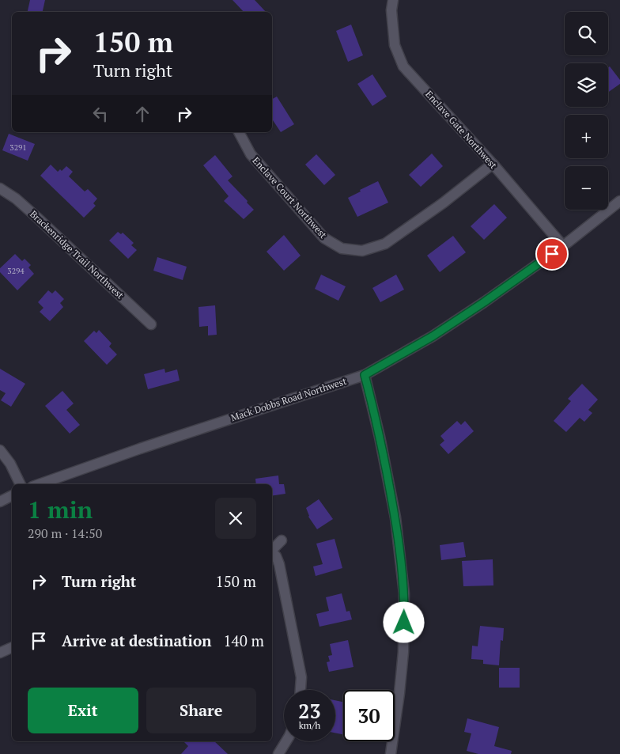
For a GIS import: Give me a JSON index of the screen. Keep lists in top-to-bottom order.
{
  "streets": {
    "street": [
      "Enclave Gate Northwest",
      "Enclave Court Northwest",
      "Brackenridge Trail Northwest",
      "Mack Dobbs Road Northwest"
    ]
  },
  "crossings": [
    ["Enclave Gate Northwest", "Enclave Court Northwest"],
    ["Enclave Gate Northwest", "Mack Dobbs Road Northwest"]
  ],
  "house_numbers": ["3291", "3294"],
  "page": {
    "map_buttons": ["+", "−"],
    "turn": ["150 m", "Turn right"],
    "heading": ["1 min", "290 m · 14:50"],
    "list": [
      {
        "name": "Turn right",
        "value": "150 m"
      },
      {
        "name": "Arrive at destination",
        "value": "140 m"
      }
    ],
    "buttons": ["Exit", "Share"],
    "speed": "23 km/h",
    "limit": "30"
  }
}
